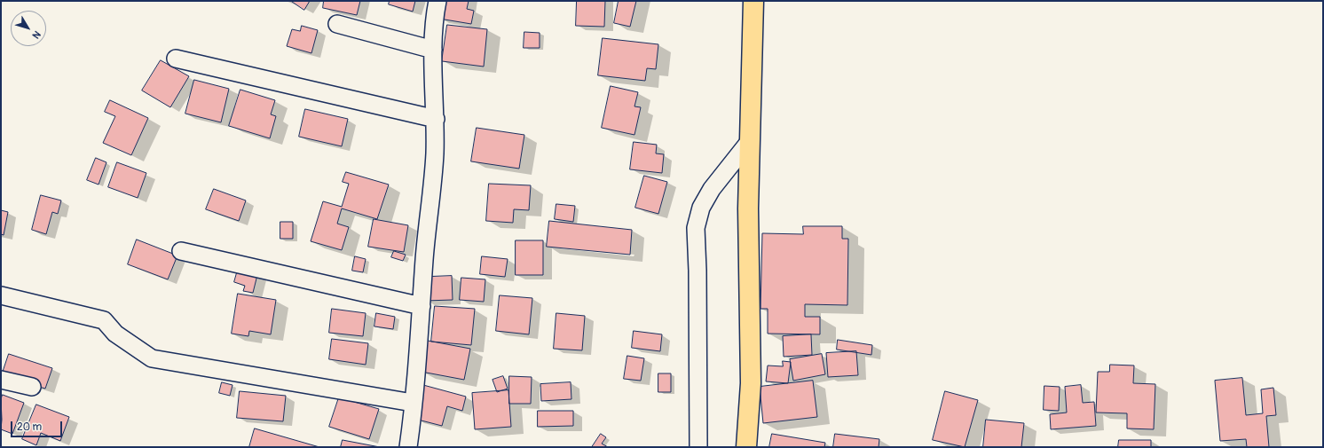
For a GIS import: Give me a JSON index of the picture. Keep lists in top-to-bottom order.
{
  "scale_bar": "20 m",
  "north": "bottom right"
}
